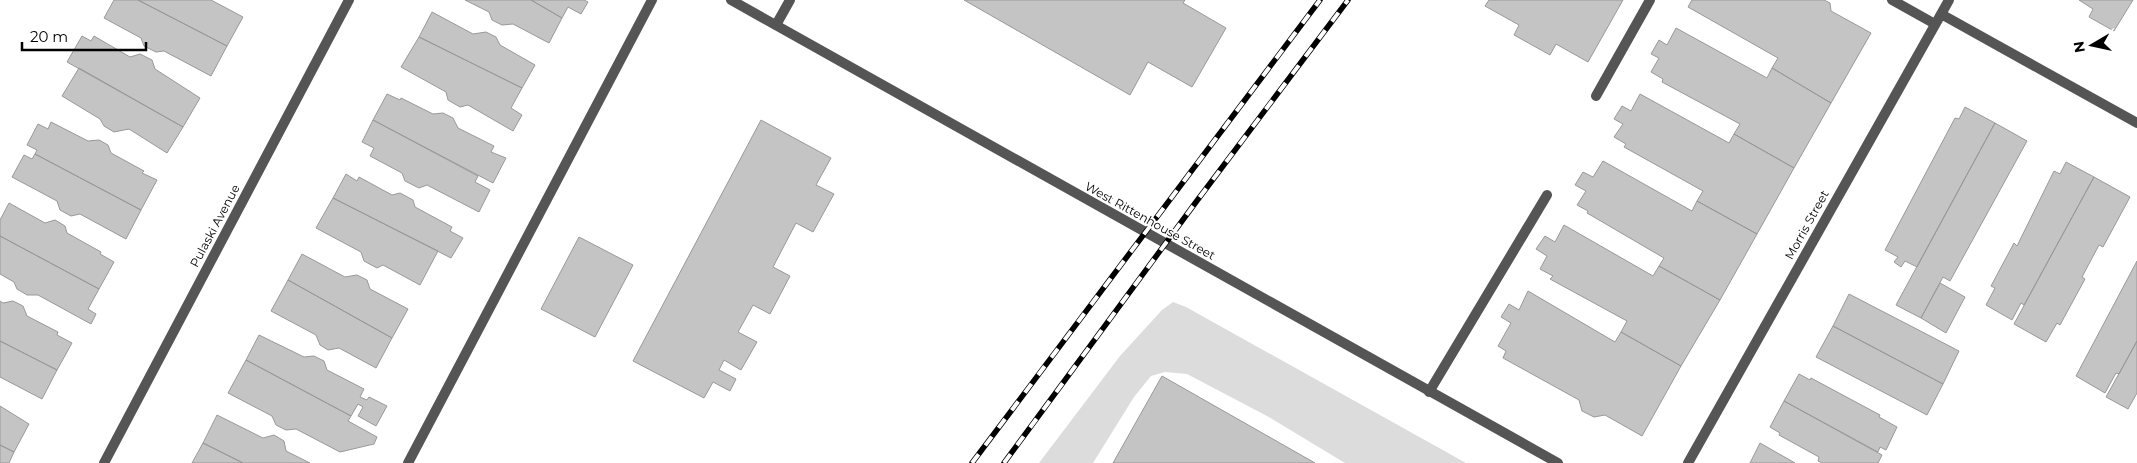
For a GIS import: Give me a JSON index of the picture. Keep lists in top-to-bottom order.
{
  "streets": {
    "street": ["West Rittenhouse Street", "Morris Street", "Pulaski Avenue"]
  },
  "scale_bar": "20 m",
  "north": "left"
}
